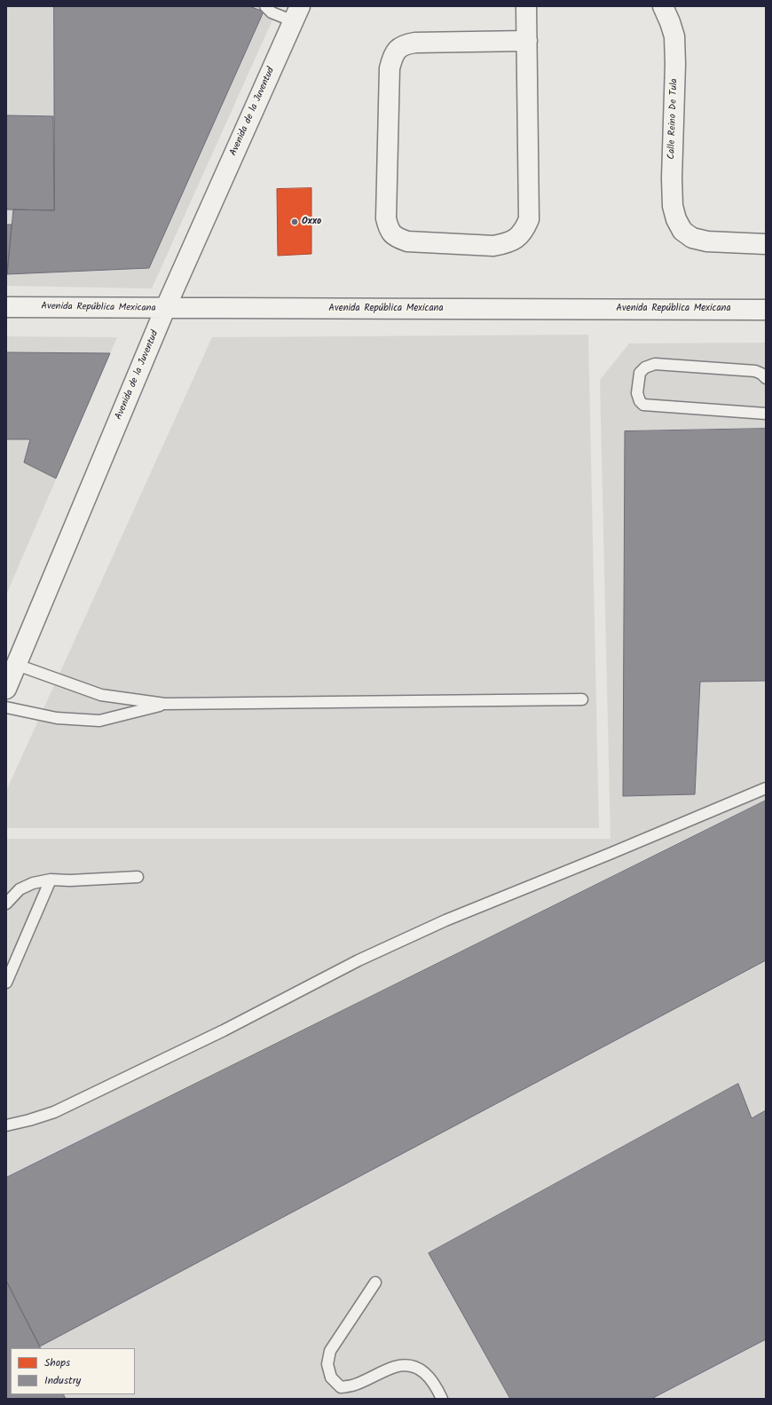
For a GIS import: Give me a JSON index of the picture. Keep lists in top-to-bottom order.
{
  "streets": {
    "street": ["Avenida de la Juventud", "Calle Reino De Tula", "Avenida República Mexicana"]
  },
  "crossings": [
    ["Avenida de la Juventud", "Avenida República Mexicana"]
  ],
  "places": ["Oxxo"],
  "legend": ["Shops", "Industry"]
}
